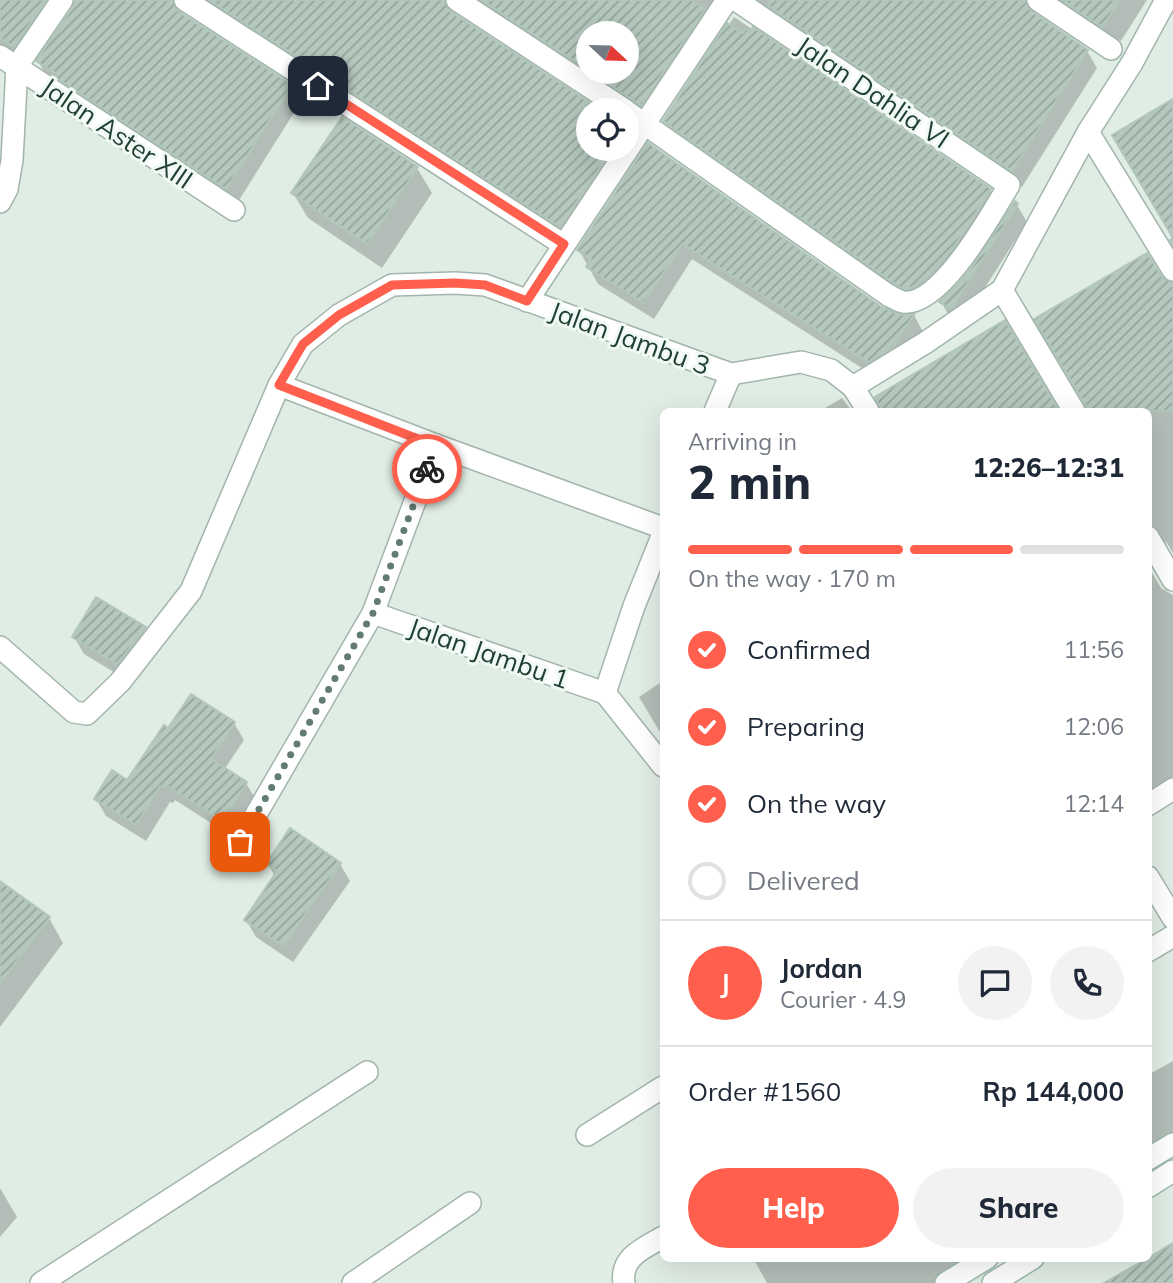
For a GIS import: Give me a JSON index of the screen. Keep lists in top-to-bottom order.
{
  "streets": {
    "street": [
      "Jalan Dahlia VI",
      "Jalan Aster XIII",
      "Jalan Jambu 3",
      "Jalan Jambu 1"
    ]
  },
  "north": "right",
  "page": {
    "heading": ["2 min", "Arriving in", "12:26–12:31"],
    "panel": [
      "Jordan",
      "Courier · 4.9",
      "Order #1560",
      "Rp 144,000"
    ],
    "bar": "On the way · 170 m",
    "list": [
      ["Confirmed", "11:56"],
      ["Preparing", "12:06"],
      ["On the way", "12:14"],
      "Delivered"
    ],
    "round": "J",
    "buttons": ["Help", "Share"]
  }
}
